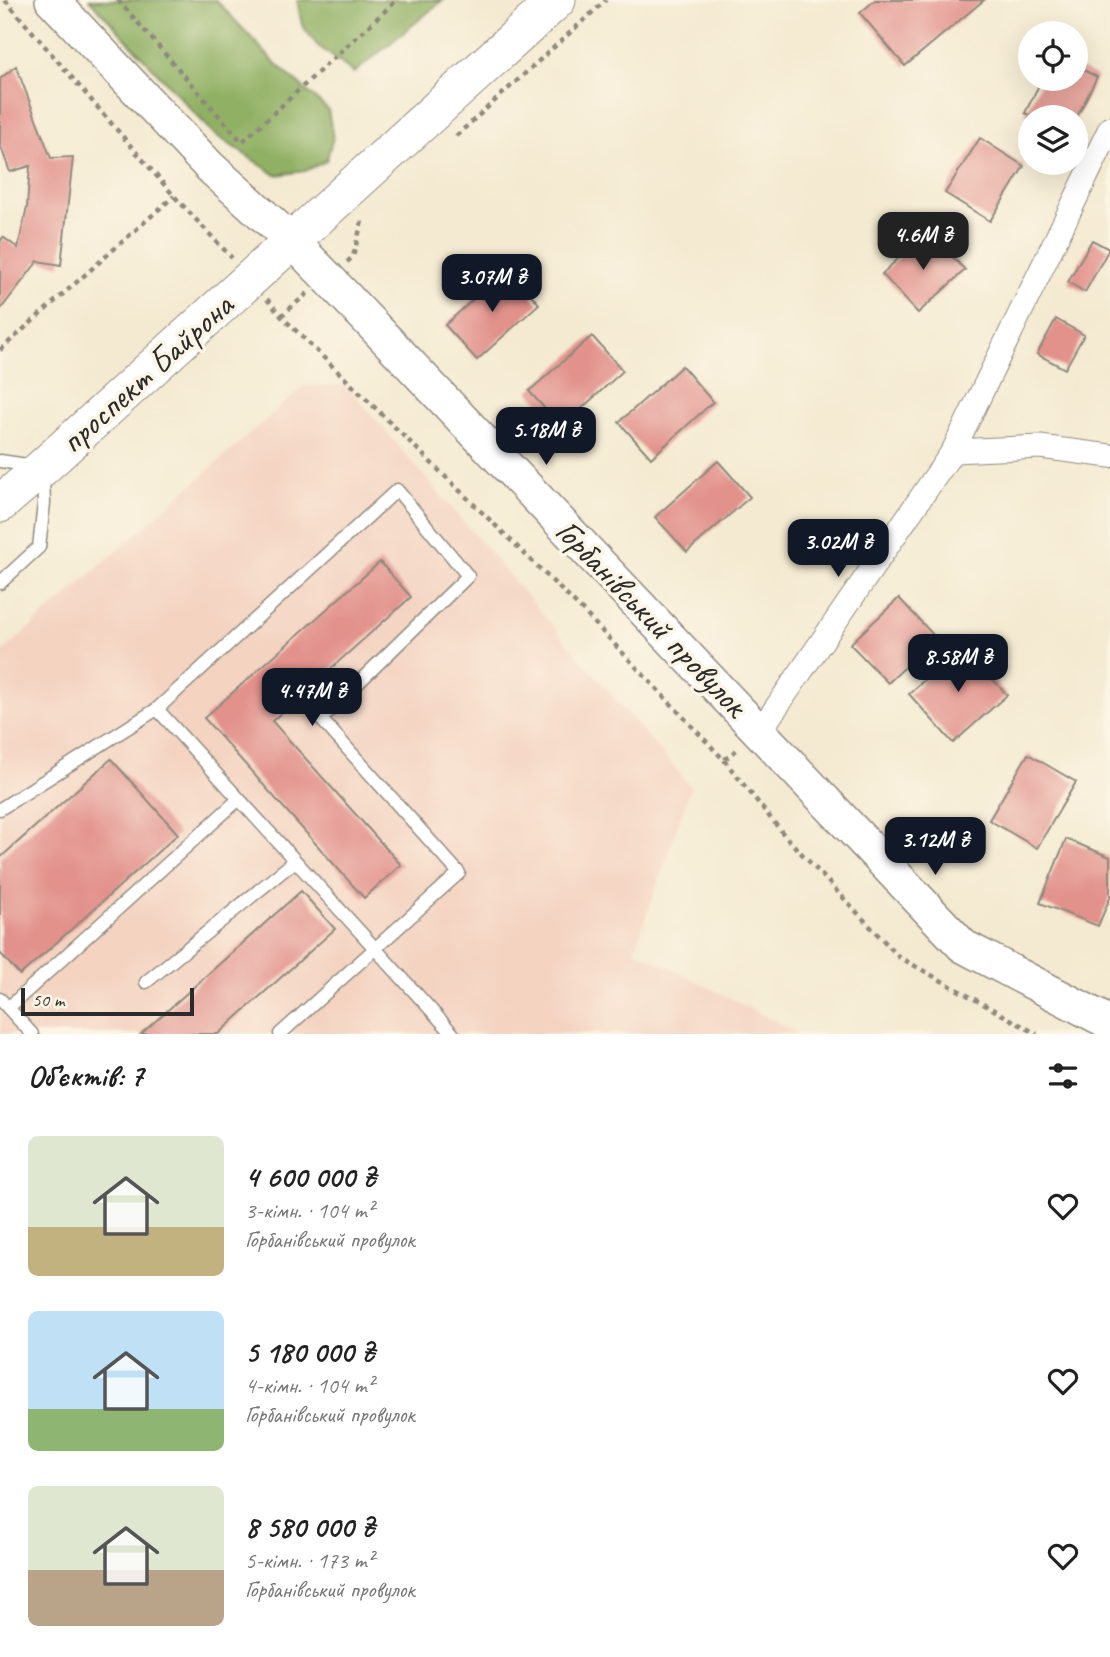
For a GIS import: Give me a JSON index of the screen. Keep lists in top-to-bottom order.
{
  "streets": {
    "main road": ["проспект Байрона"],
    "street": ["Горбанівський провулок"]
  },
  "crossings": [
    ["проспект Байрона", "Горбанівський провулок"]
  ],
  "scale_bar": "50 m",
  "page": {
    "price": [
      "4.6M ₴",
      "3.07M ₴",
      "5.18M ₴",
      "3.02M ₴",
      "8.58M ₴",
      "4.47M ₴",
      "3.12M ₴"
    ],
    "scale": "50 m",
    "heading": "Об’єктів: 7",
    "list": [
      {
        "name": "4 600 000 ₴",
        "note": "3-кімн. · 104 m² · Горбанівський провулок"
      },
      {
        "name": "5 180 000 ₴",
        "note": "4-кімн. · 104 m² · Горбанівський провулок"
      },
      {
        "name": "8 580 000 ₴",
        "note": "5-кімн. · 173 m² · Горбанівський провулок"
      }
    ]
  }
}
